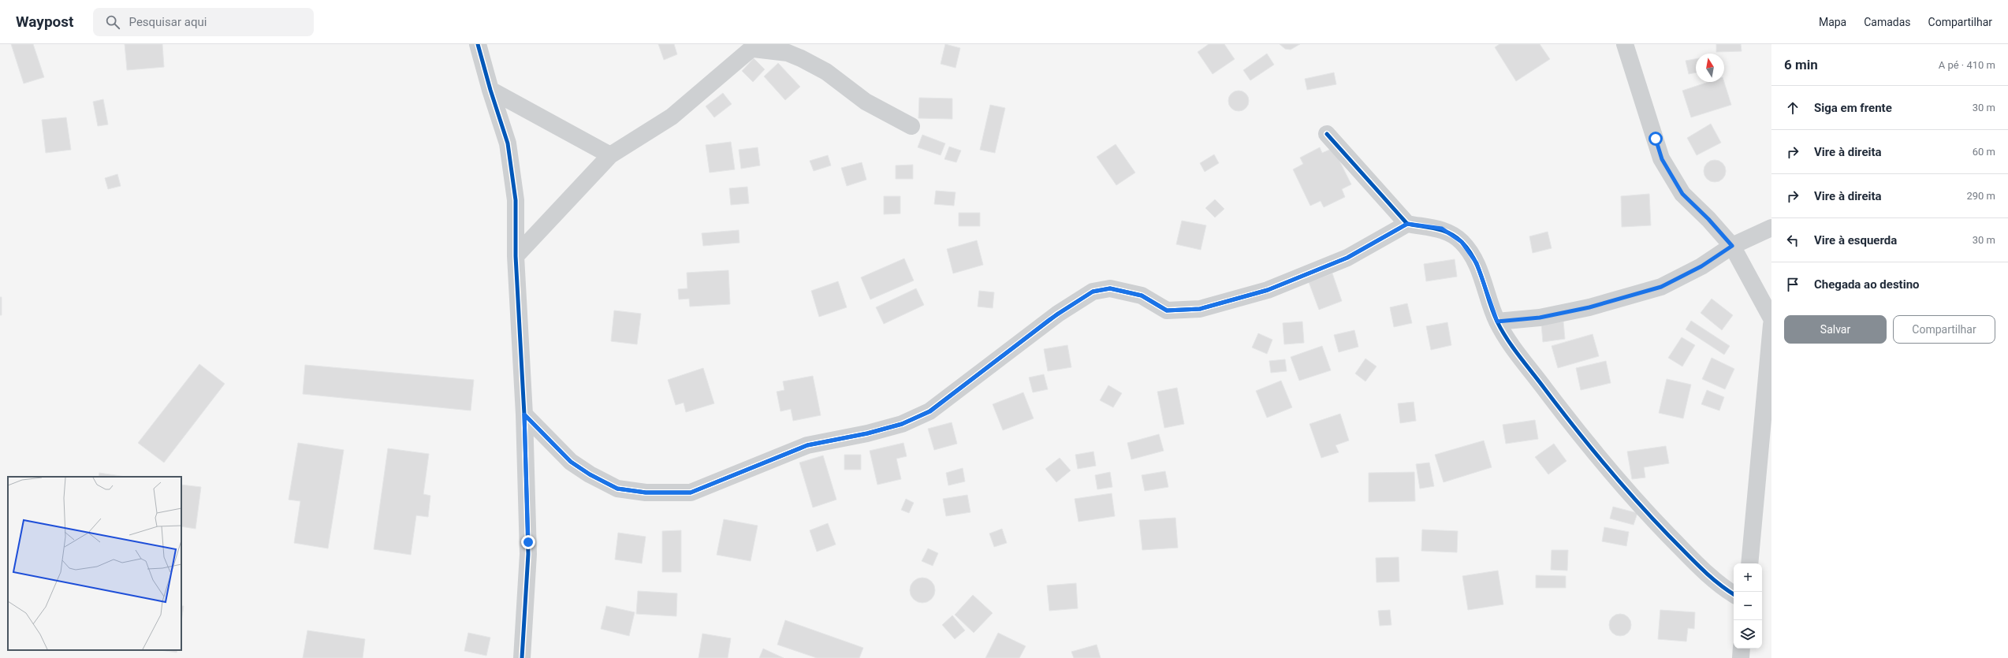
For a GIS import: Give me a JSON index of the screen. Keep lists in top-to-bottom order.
{
  "north": "top",
  "page": {
    "header": "Waypost",
    "search": "Pesquisar aqui",
    "nav": ["Mapa", "Camadas", "Compartilhar"],
    "heading": ["6 min", "A pé · 410 m"],
    "list": [
      ["Siga em frente", "30 m"],
      ["Vire à direita", "60 m"],
      ["Vire à direita", "290 m"],
      ["Vire à esquerda", "30 m"],
      "Chegada ao destino"
    ],
    "buttons": ["Salvar", "Compartilhar"],
    "map_buttons": ["+", "−"]
  }
}
